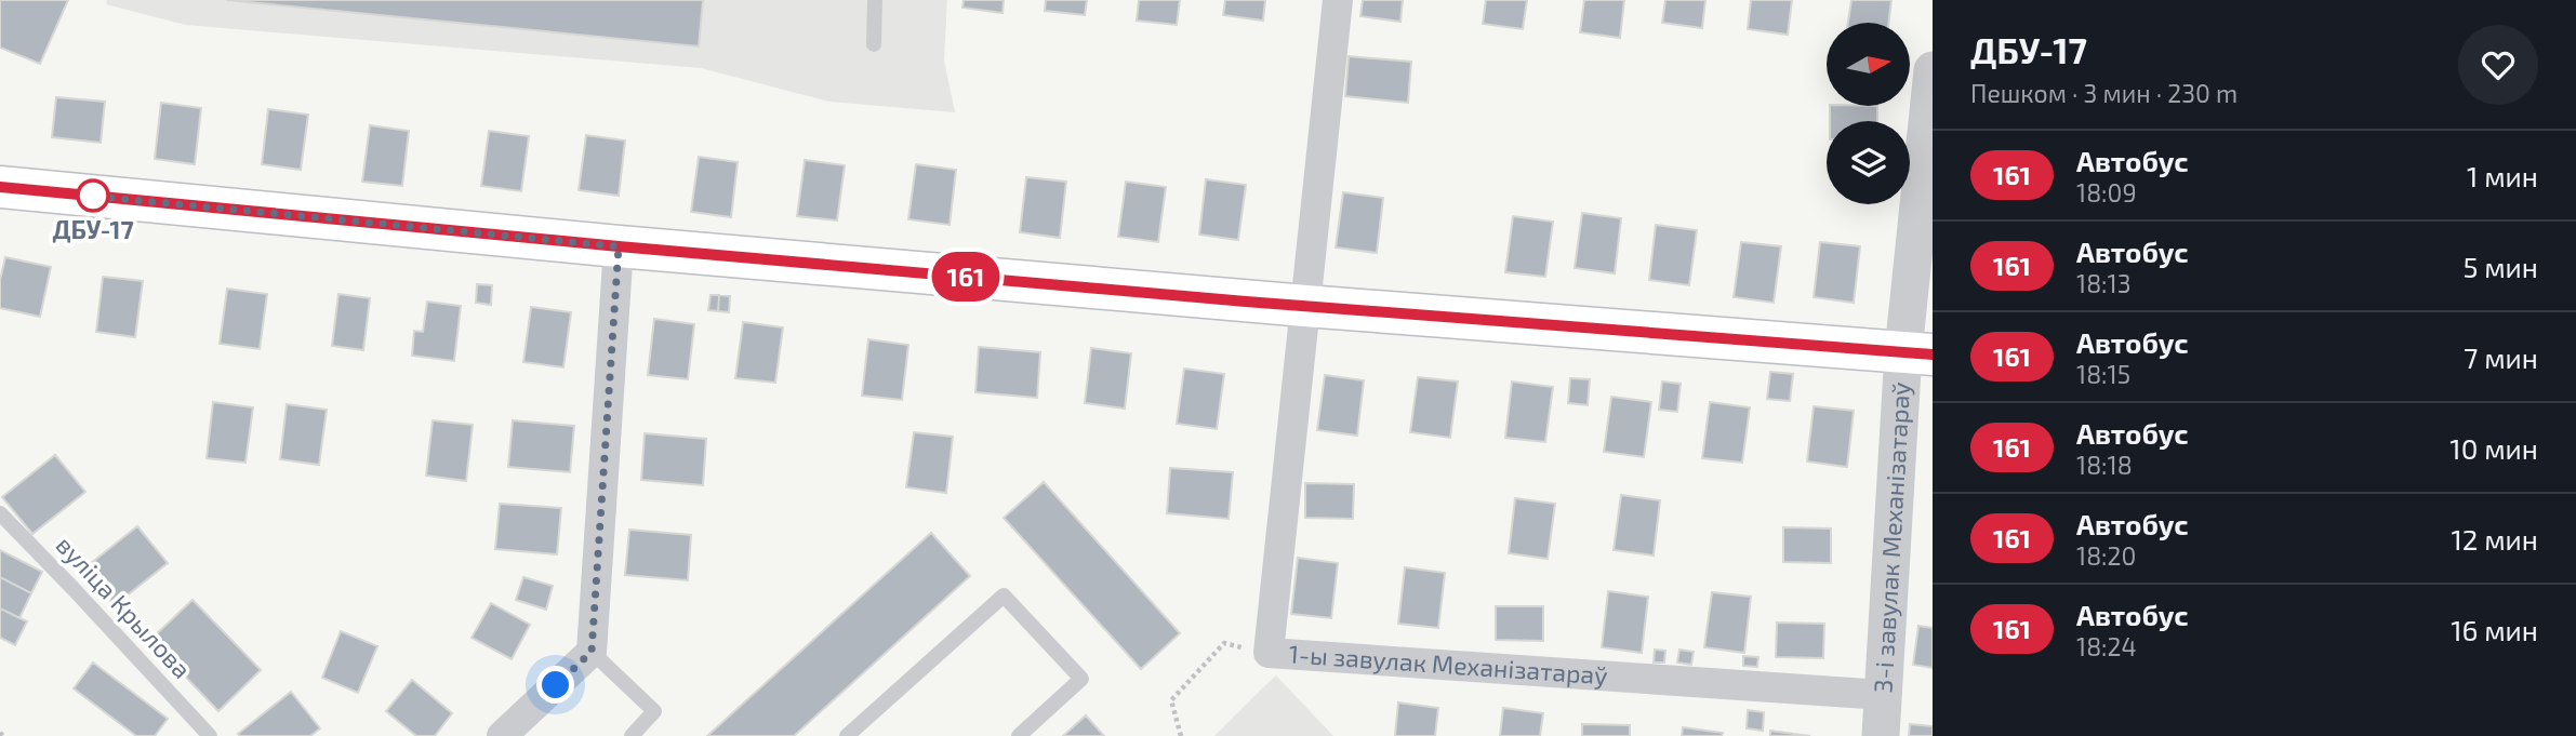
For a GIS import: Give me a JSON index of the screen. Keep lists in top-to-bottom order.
{
  "streets": {
    "street": ["3-і завулак Механізатараў", "1-ы завулак Механізатараў"],
    "lane": ["вуліца Крылова"]
  },
  "crossings": [
    ["3-і завулак Механізатараў", "1-ы завулак Механізатараў"]
  ],
  "places": ["ДБУ-17"],
  "lines": ["bus line 161"],
  "north": "right",
  "page": {
    "on_map": "161",
    "heading": ["ДБУ-17", "Пешком · 3 мин · 230 m"],
    "list": [
      {
        "mark": "161",
        "name": "Автобус",
        "note": "18:09",
        "value": "1 мин"
      },
      {
        "mark": "161",
        "name": "Автобус",
        "note": "18:13",
        "value": "5 мин"
      },
      {
        "mark": "161",
        "name": "Автобус",
        "note": "18:15",
        "value": "7 мин"
      },
      {
        "mark": "161",
        "name": "Автобус",
        "note": "18:18",
        "value": "10 мин"
      },
      {
        "mark": "161",
        "name": "Автобус",
        "note": "18:20",
        "value": "12 мин"
      },
      {
        "mark": "161",
        "name": "Автобус",
        "note": "18:24",
        "value": "16 мин"
      }
    ]
  }
}
